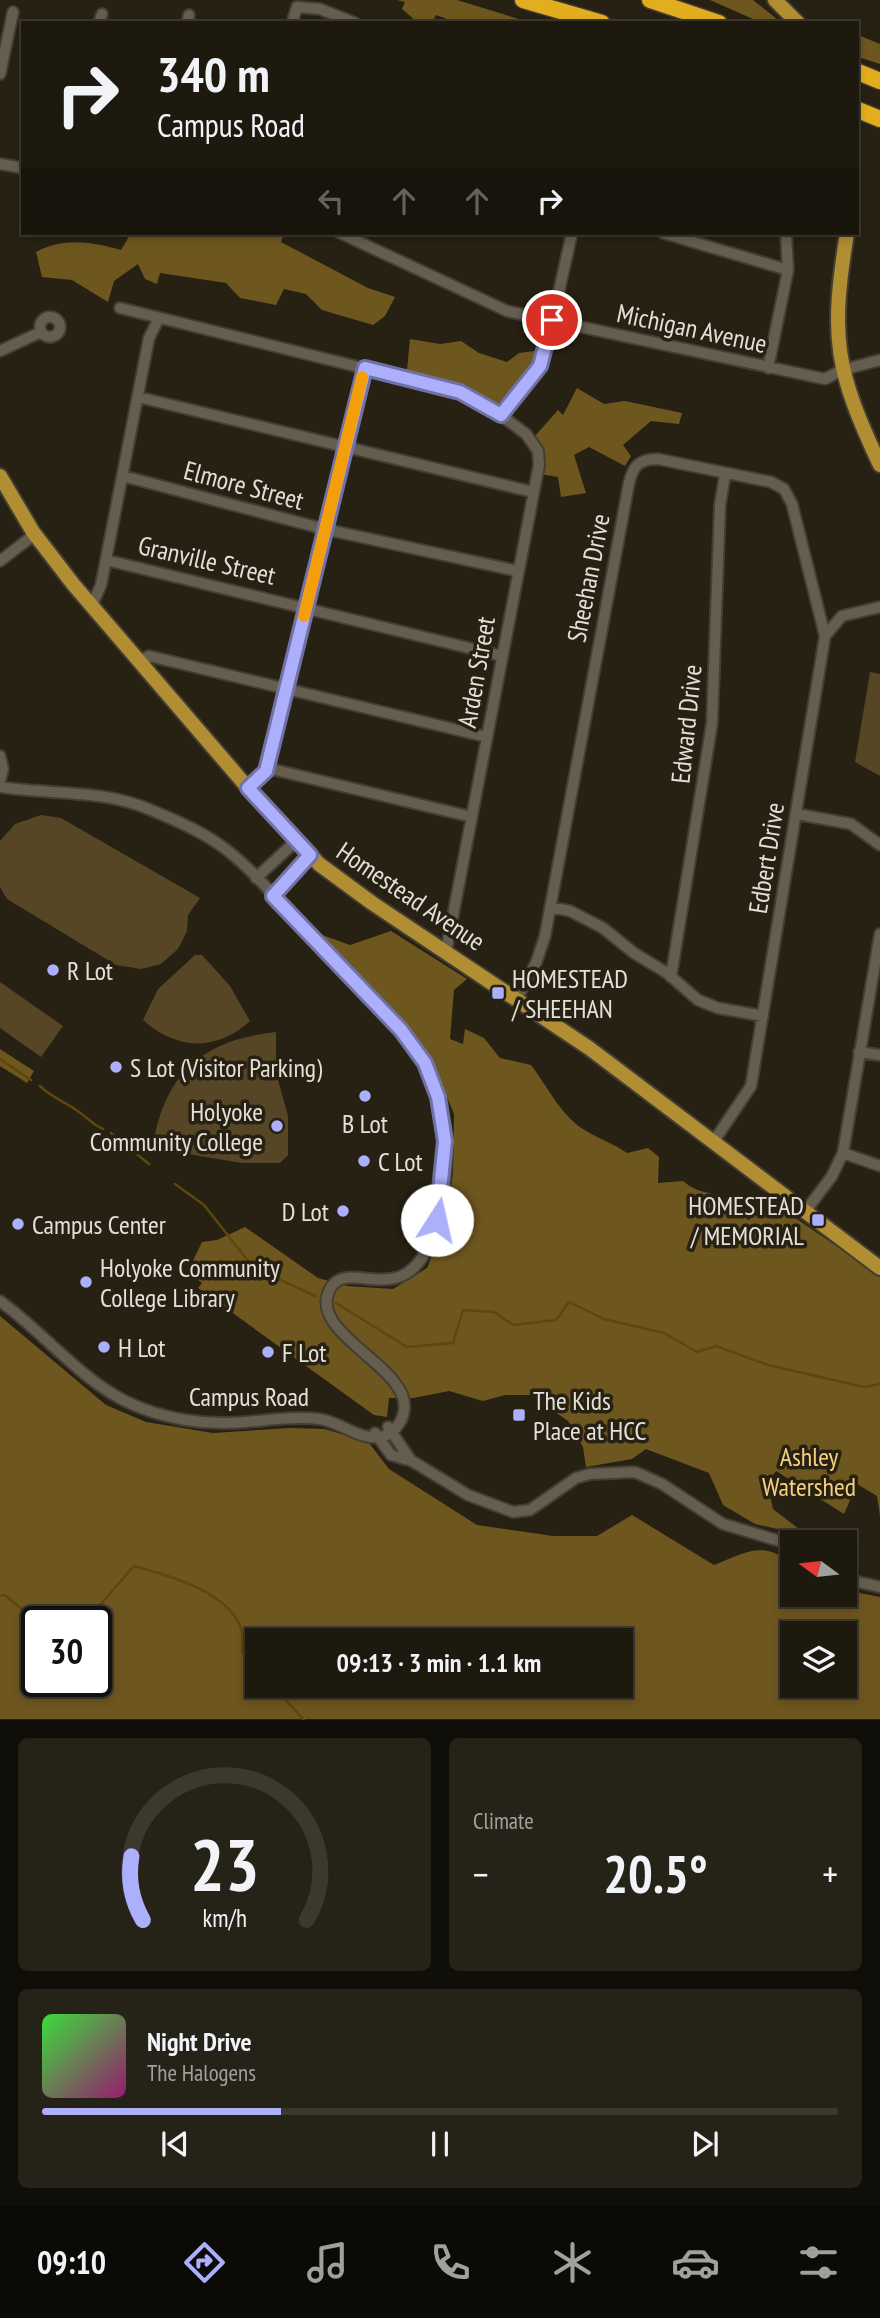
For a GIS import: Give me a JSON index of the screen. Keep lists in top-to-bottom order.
{
  "streets": {
    "main road": ["Homestead Avenue"],
    "street": [
      "Michigan Avenue",
      "Elmore Street",
      "Granville Street",
      "Sheehan Drive",
      "Arden Street",
      "Edward Drive",
      "Edbert Drive",
      "Campus Road"
    ]
  },
  "crossings": [
    ["Elmore Street", "Arden Street"],
    ["Granville Street", "Arden Street"],
    ["Sheehan Drive", "Edward Drive"],
    ["Sheehan Drive", "Edbert Drive"],
    ["Sheehan Drive", "Homestead Avenue"],
    ["Arden Street", "Homestead Avenue"],
    ["Edbert Drive", "Homestead Avenue"]
  ],
  "parks": ["Ashley Watershed"],
  "places": {
    "other": [
      "R Lot",
      "S Lot (Visitor Parking)",
      "B Lot",
      "Holyoke Community College",
      "C Lot",
      "D Lot",
      "Campus Center",
      "Holyoke Community College Library",
      "H Lot",
      "F Lot"
    ],
    "transit": ["HOMESTEAD / SHEEHAN", "HOMESTEAD / MEMORIAL", "The Kids Place at HCC"]
  },
  "north": "left",
  "page": {
    "turn": ["340 m", "Campus Road"],
    "limit": "30",
    "trip": "09:13 · 3 min · 1.1 km",
    "tile": "Climate",
    "heat": ["−", "20.5°", "+"],
    "song": ["Night Drive", "The Halogens"],
    "tabs": "09:10",
    "gauge": ["23", "km/h"]
  }
}
